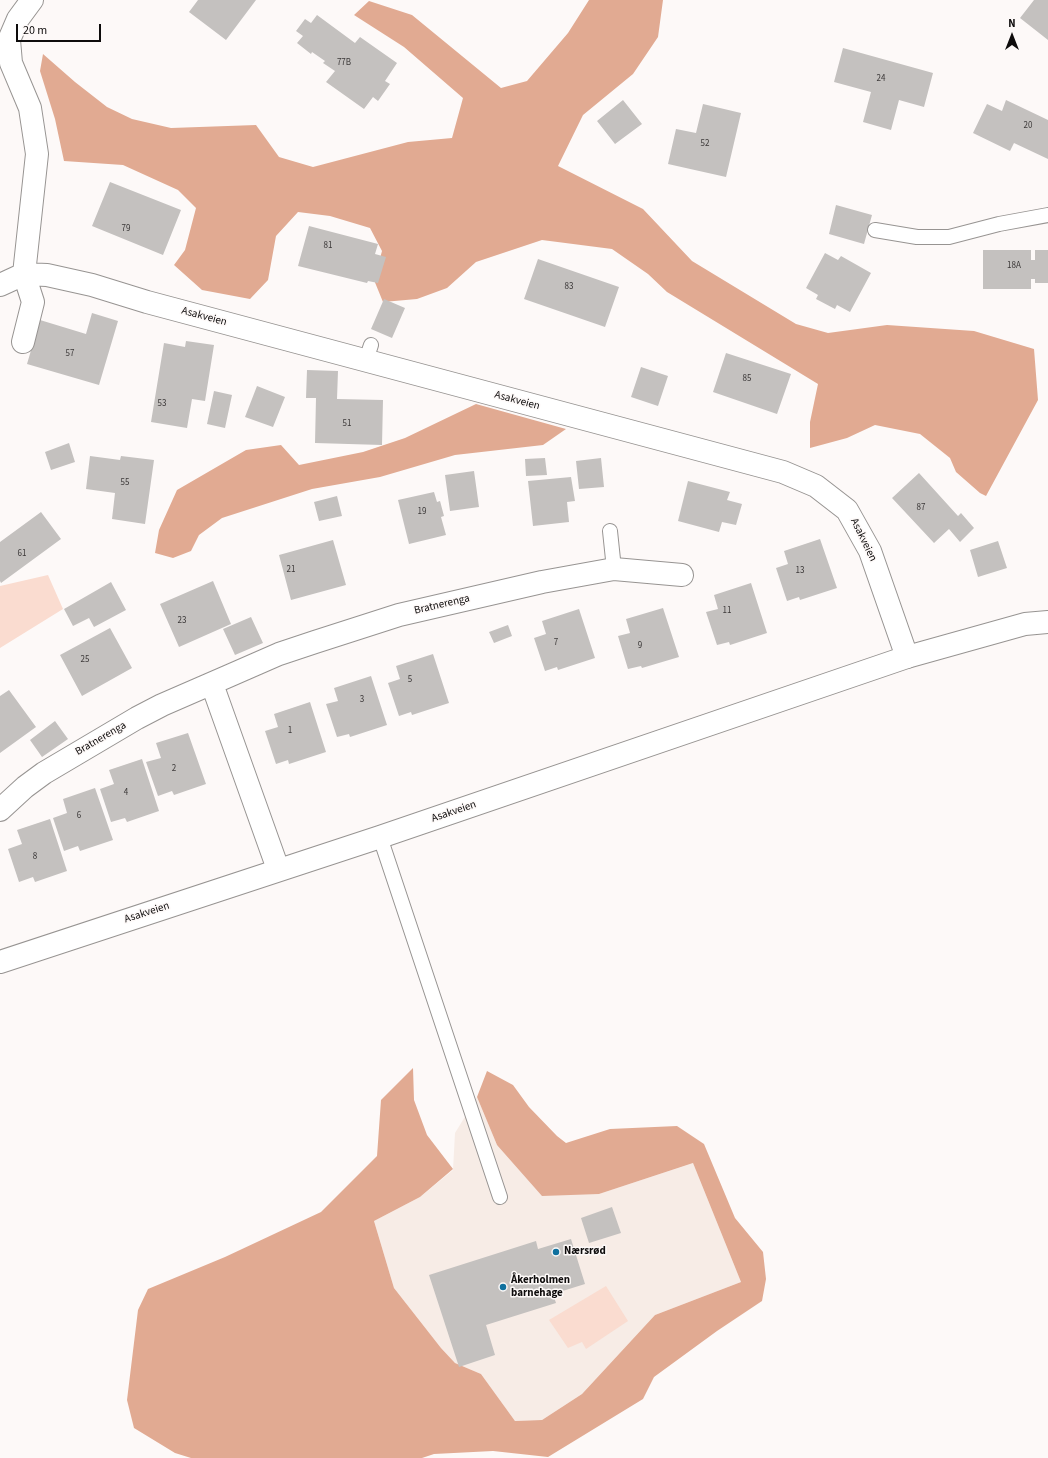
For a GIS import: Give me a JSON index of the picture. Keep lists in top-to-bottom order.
{
  "streets": {
    "street": ["Asakveien", "Bratnerenga"]
  },
  "places": ["Nærsrød", "Åkerholmen barnehage"],
  "house_numbers": [
    "77B",
    "24",
    "20",
    "52",
    "79",
    "81",
    "18A",
    "83",
    "57",
    "85",
    "53",
    "51",
    "55",
    "87",
    "19",
    "61",
    "21",
    "13",
    "11",
    "23",
    "7",
    "9",
    "25",
    "5",
    "3",
    "1",
    "2",
    "4",
    "6",
    "8"
  ],
  "scale_bar": "20 m",
  "north": "top"
}
